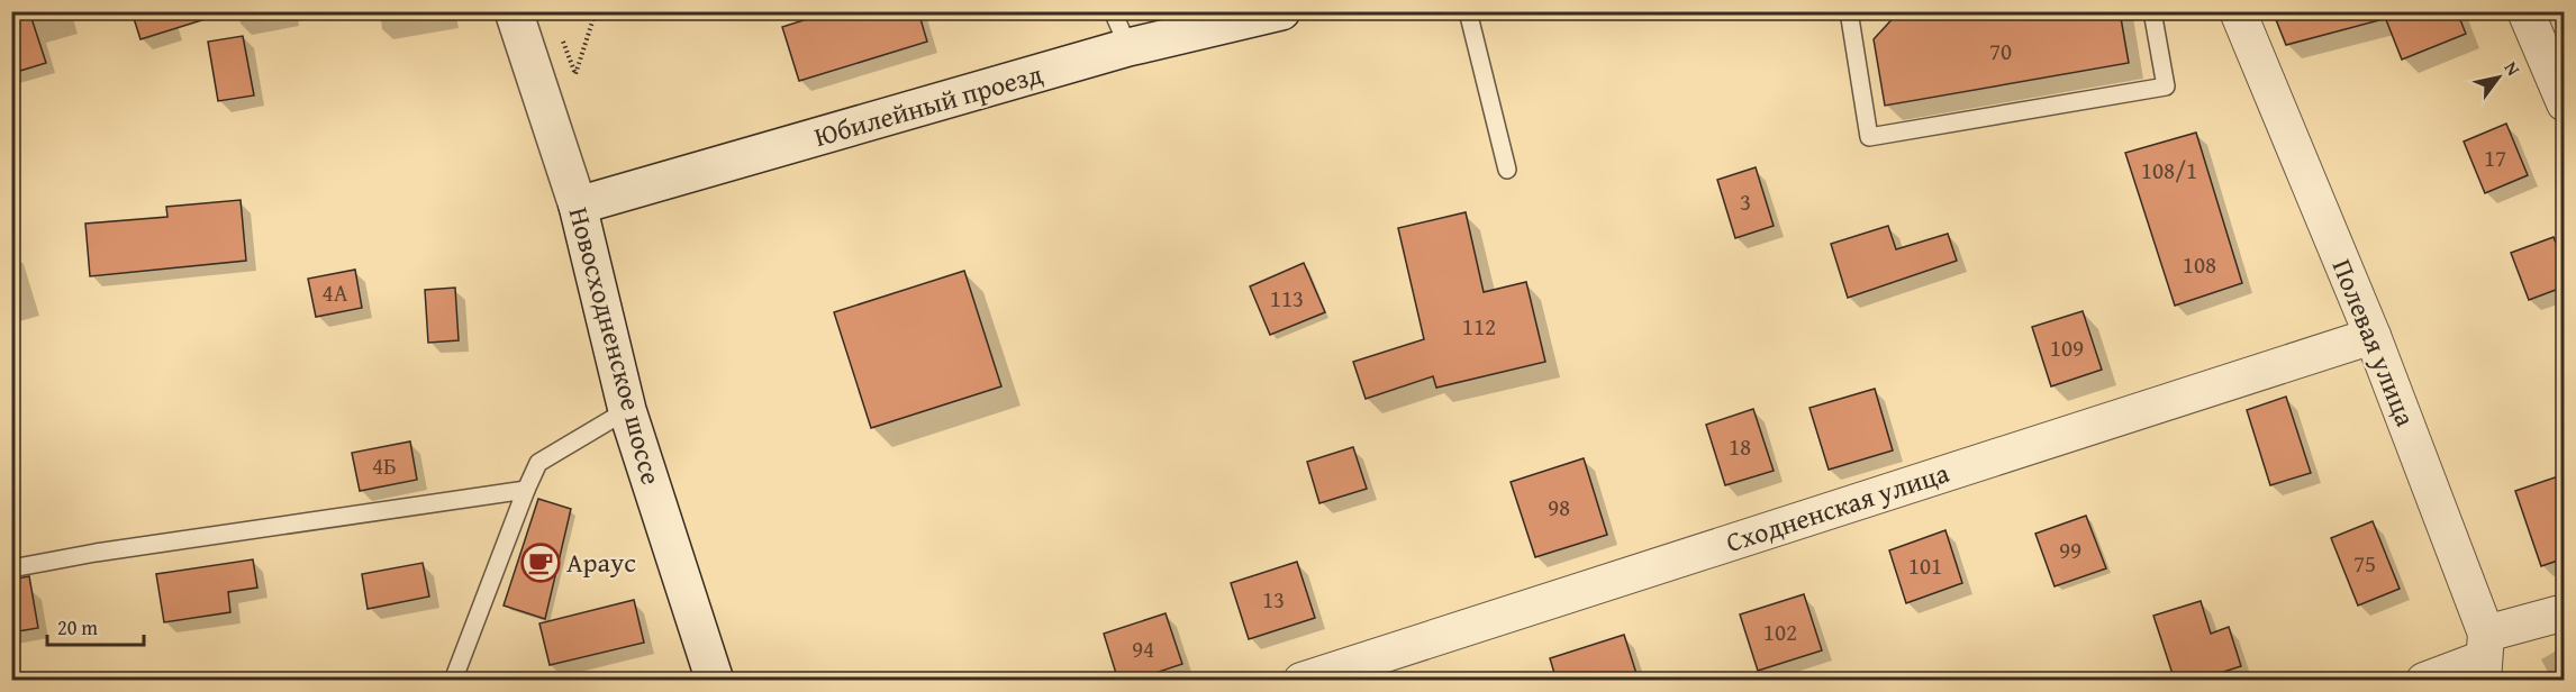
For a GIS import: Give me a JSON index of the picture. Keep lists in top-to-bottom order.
{
  "streets": {
    "main road": ["Юбилейный проезд", "Новосходненское шоссе"],
    "street": ["Полевая улица", "Сходненская улица"]
  },
  "crossings": [
    ["Юбилейный проезд", "Новосходненское шоссе"],
    ["Полевая улица", "Сходненская улица"]
  ],
  "places": {
    "cafe": ["Араус"]
  },
  "house_numbers": [
    "70",
    "17",
    "108/1",
    "3",
    "108",
    "4А",
    "113",
    "112",
    "109",
    "18",
    "4Б",
    "98",
    "99",
    "75",
    "101",
    "13",
    "102",
    "94"
  ],
  "scale_bar": "20 m",
  "north": "top right"
}
